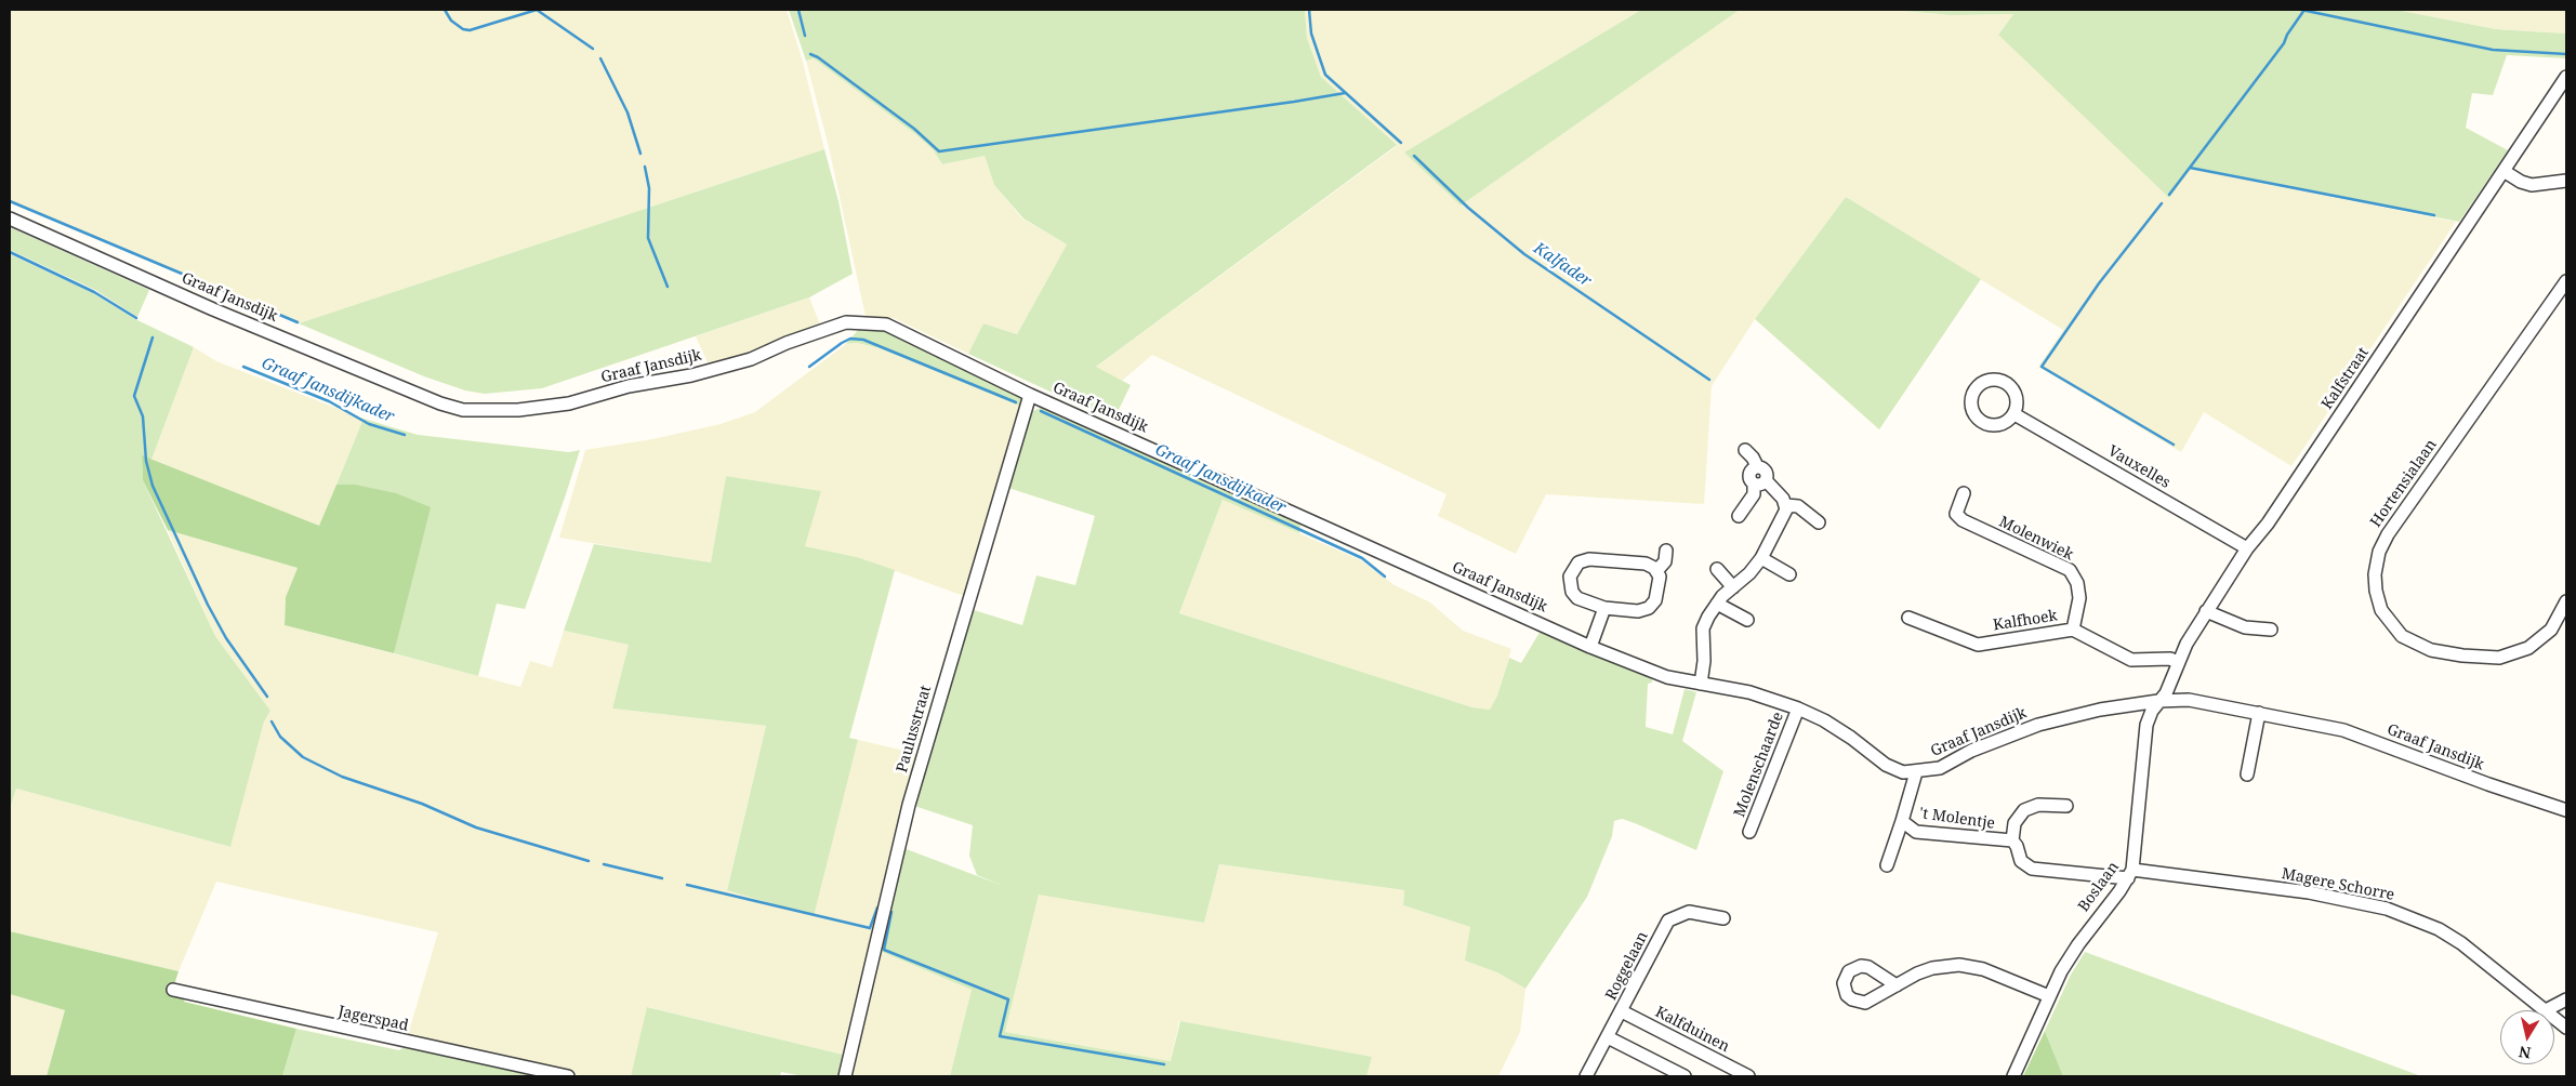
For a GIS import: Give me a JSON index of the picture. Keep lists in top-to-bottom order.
{
  "streets": {
    "street": [
      "Graaf Jansdijk",
      "Kalfstraat",
      "Vauxelles",
      "Hortensialaan",
      "Molenwiek",
      "Kalfhoek",
      "Paulusstraat",
      "Molenschaarde",
      "'t Molentje",
      "Magere Schorre",
      "Boslaan",
      "Roggelaan",
      "Jagerspad",
      "Kalfduinen"
    ]
  },
  "crossings": [
    ["Graaf Jansdijk", "Kalfstraat"],
    ["Graaf Jansdijk", "Paulusstraat"],
    ["Graaf Jansdijk", "Molenschaarde"],
    ["Graaf Jansdijk", "'t Molentje"],
    ["Graaf Jansdijk", "Boslaan"],
    ["Kalfstraat", "Vauxelles"],
    ["Kalfstraat", "Kalfhoek"],
    ["Kalfstraat", "Boslaan"],
    ["Molenwiek", "Kalfhoek"],
    ["'t Molentje", "Magere Schorre"],
    ["'t Molentje", "Boslaan"],
    ["Magere Schorre", "Boslaan"],
    ["Roggelaan", "Kalfduinen"]
  ],
  "water": ["Kalfader", "Graaf Jansdijkader"],
  "north": "bottom"
}
